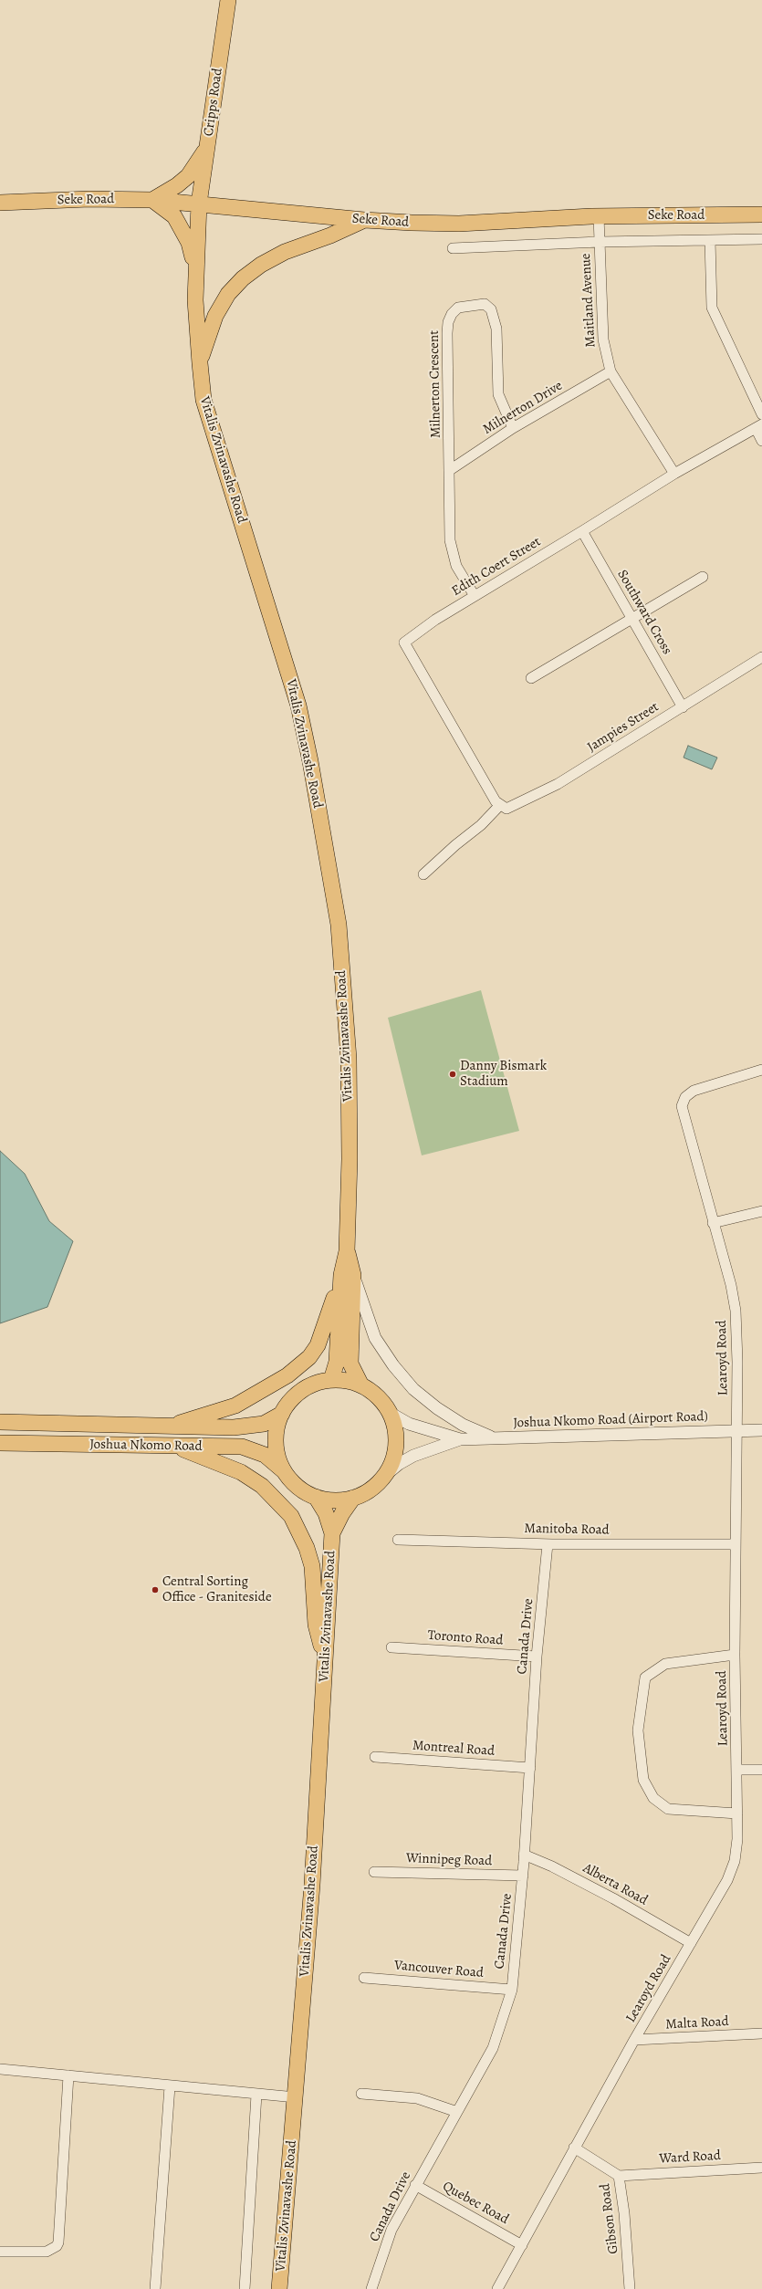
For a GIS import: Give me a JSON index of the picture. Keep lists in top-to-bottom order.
{
  "streets": {
    "main road": [
      "Cripps Road",
      "Seke Road",
      "Vitalis Zvinavashe Road",
      "Joshua Nkomo Road"
    ],
    "street": [
      "Maitland Avenue",
      "Milnerton Crescent",
      "Milnerton Drive",
      "Edith Coert Street",
      "Southward Cross",
      "Jampies Street",
      "Learoyd Road",
      "Joshua Nkomo Road (Airport Road)",
      "Manitoba Road",
      "Canada Drive",
      "Toronto Road",
      "Montreal Road",
      "Winnipeg Road",
      "Alberta Road",
      "Vancouver Road",
      "Malta Road",
      "Ward Road",
      "Quebec Road",
      "Gibson Road"
    ]
  },
  "crossings": [
    ["Cripps Road", "Seke Road"],
    ["Cripps Road", "Vitalis Zvinavashe Road"],
    ["Seke Road", "Maitland Avenue"],
    ["Seke Road", "Vitalis Zvinavashe Road"],
    ["Maitland Avenue", "Milnerton Drive"],
    ["Maitland Avenue", "Edith Coert Street"],
    ["Milnerton Crescent", "Milnerton Drive"],
    ["Milnerton Crescent", "Edith Coert Street"],
    ["Vitalis Zvinavashe Road", "Joshua Nkomo Road"],
    ["Edith Coert Street", "Southward Cross"],
    ["Edith Coert Street", "Jampies Street"],
    ["Southward Cross", "Jampies Street"],
    ["Learoyd Road", "Joshua Nkomo Road (Airport Road)"],
    ["Learoyd Road", "Manitoba Road"],
    ["Learoyd Road", "Alberta Road"],
    ["Learoyd Road", "Malta Road"],
    ["Learoyd Road", "Quebec Road"],
    ["Learoyd Road", "Gibson Road"],
    ["Manitoba Road", "Canada Drive"],
    ["Canada Drive", "Toronto Road"],
    ["Canada Drive", "Montreal Road"],
    ["Canada Drive", "Winnipeg Road"],
    ["Canada Drive", "Alberta Road"],
    ["Canada Drive", "Vancouver Road"],
    ["Canada Drive", "Quebec Road"],
    ["Ward Road", "Gibson Road"]
  ],
  "places": ["Danny Bismark Stadium", "Central Sorting Office - Graniteside"]
}
